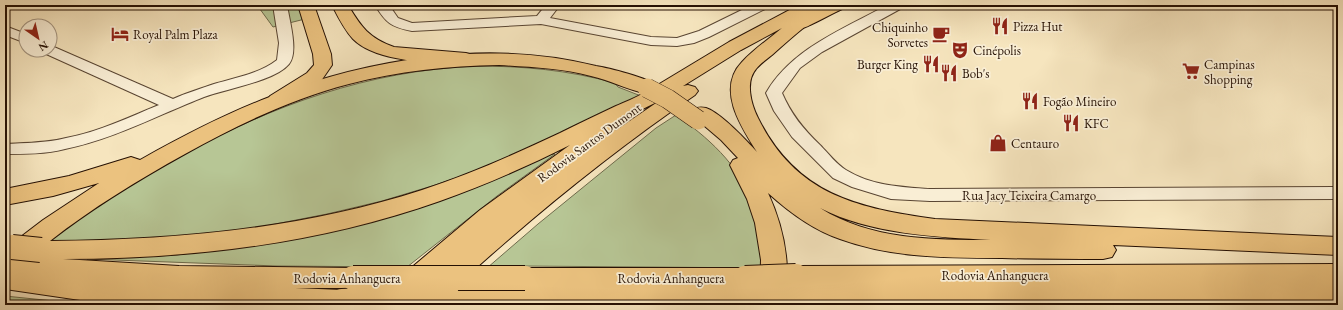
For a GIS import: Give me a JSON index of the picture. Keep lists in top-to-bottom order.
{
  "streets": {
    "main road": ["Rodovia Santos Dumont", "Rodovia Anhanguera"],
    "street": ["Rua Jacy Teixeira Camargo"]
  },
  "places": {
    "restaurant": [
      "Pizza Hut",
      "Burger King",
      "Bob's",
      "Fogão Mineiro",
      "KFC"
    ],
    "hotel": ["Royal Palm Plaza"],
    "cafe": ["Chiquinho Sorvetes"],
    "theatre": ["Cinépolis"],
    "supermarket": ["Campinas Shopping"],
    "shop": ["Centauro"]
  },
  "north": "bottom right"
}
